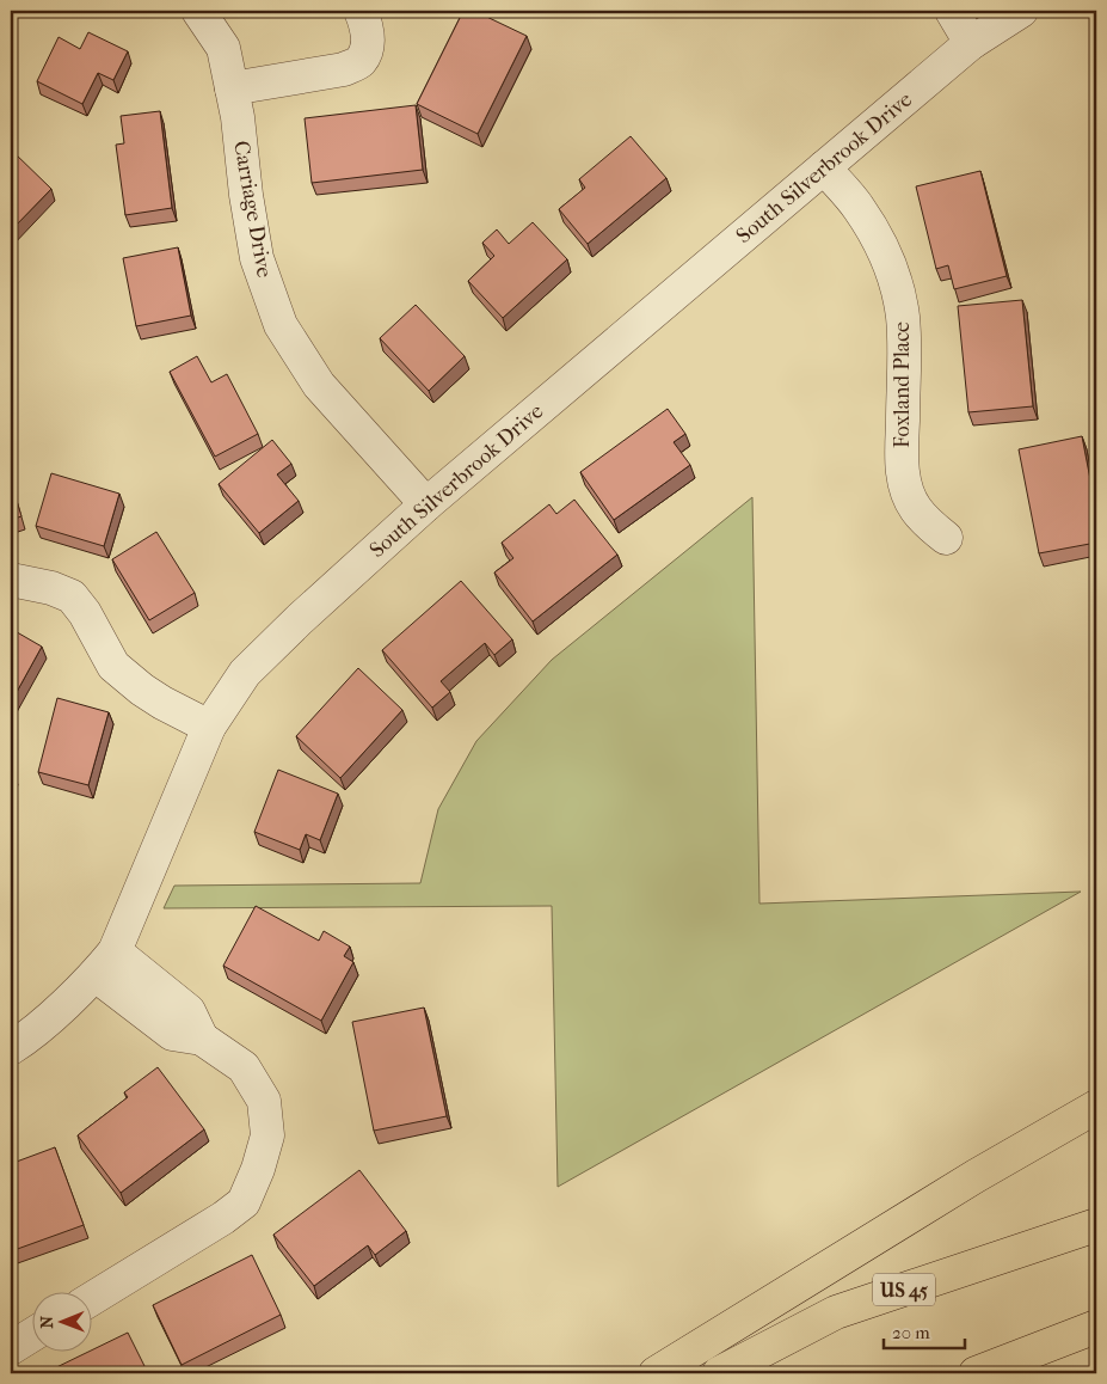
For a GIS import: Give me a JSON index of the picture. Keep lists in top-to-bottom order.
{
  "streets": {
    "highway": ["US 45"],
    "street": ["South Silverbrook Drive", "Carriage Drive", "Foxland Place"]
  },
  "crossings": [
    ["South Silverbrook Drive", "Carriage Drive"],
    ["South Silverbrook Drive", "Foxland Place"]
  ],
  "scale_bar": "20 m",
  "north": "left"
}
